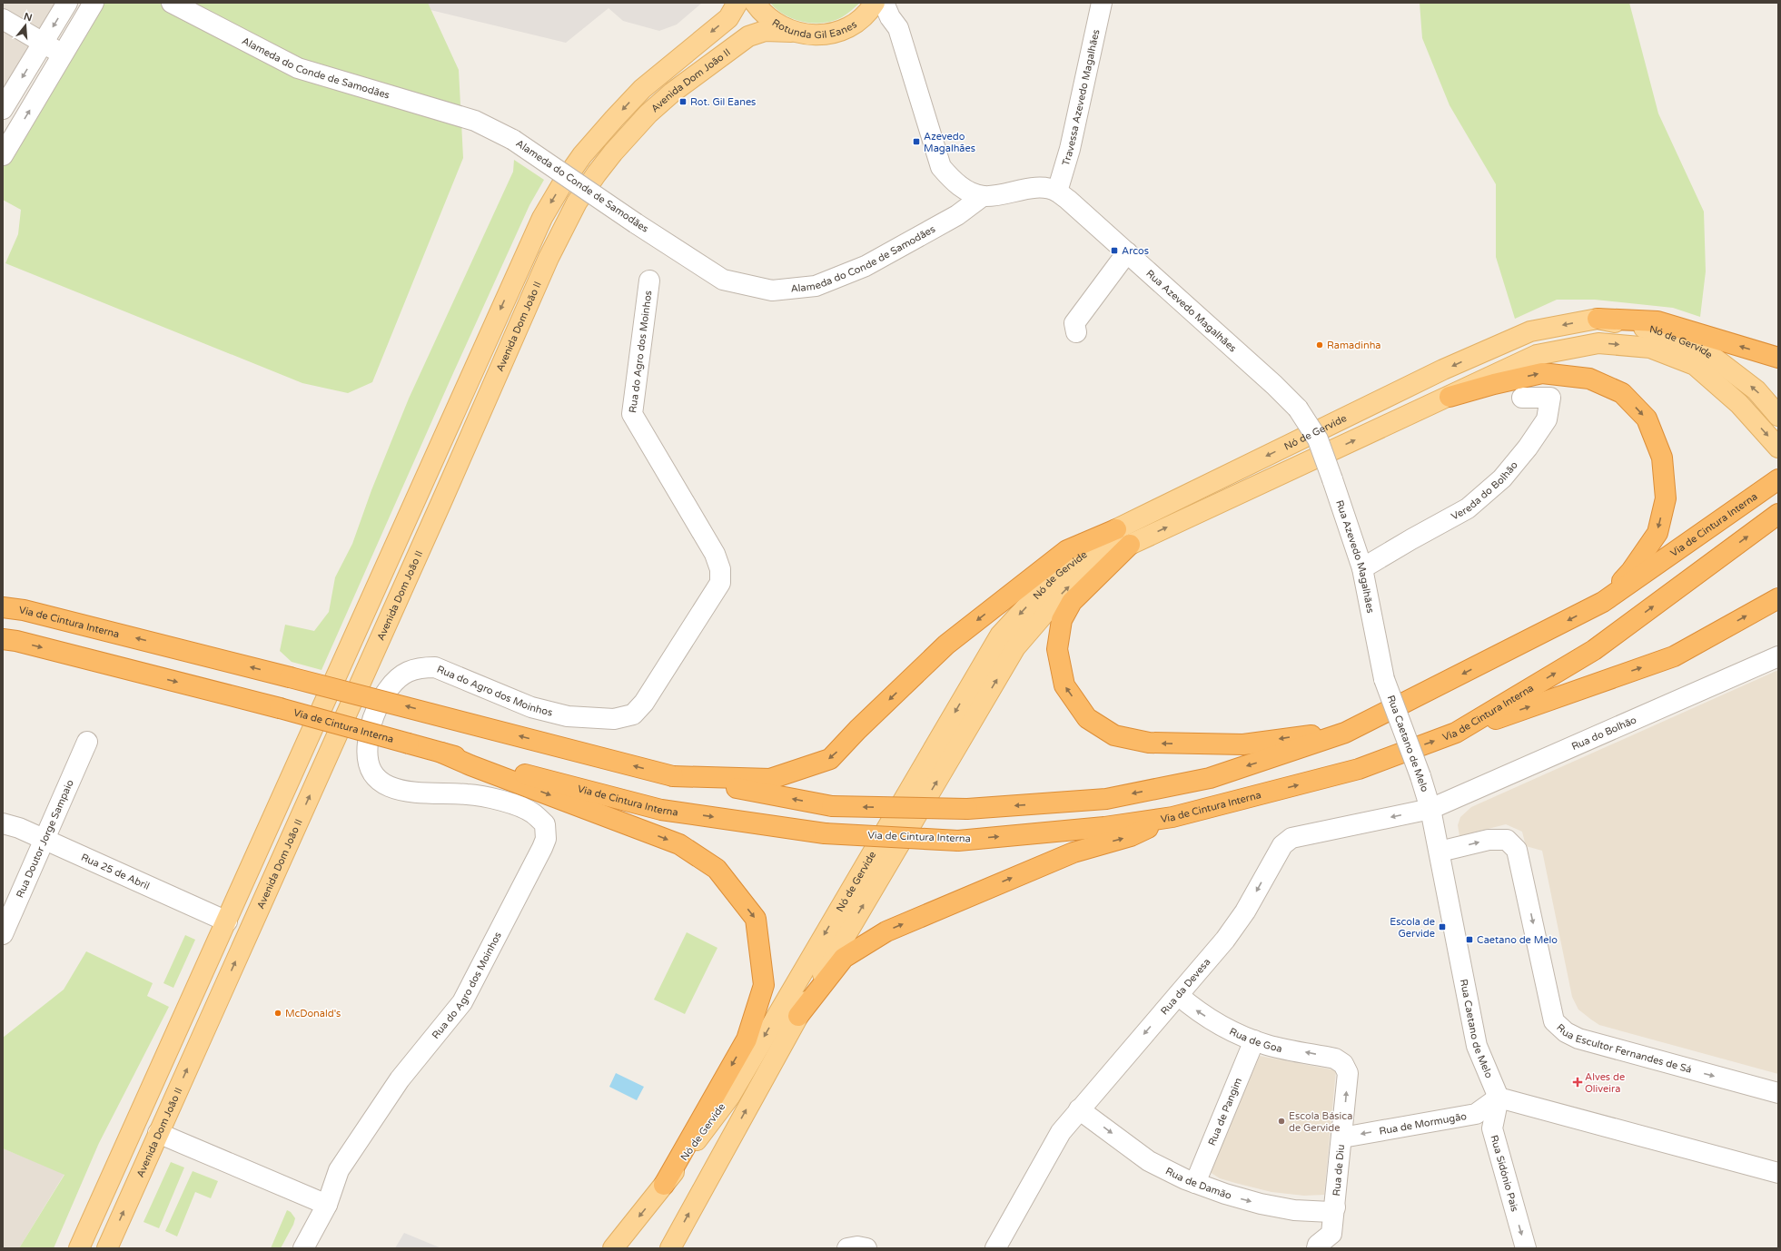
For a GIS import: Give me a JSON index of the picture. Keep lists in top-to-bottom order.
{
  "streets": {
    "highway": ["Via de Cintura Interna"],
    "main road": ["Rotunda Gil Eanes", "Avenida Dom João II", "Nó de Gervide"],
    "street": [
      "Alameda do Conde de Samodães",
      "Travessa Azevedo Magalhães",
      "Rua Azevedo Magalhães",
      "Rua do Agro dos Moinhos",
      "Vereda do Bolhão",
      "Rua do Bolhão",
      "Rua Caetano de Melo",
      "Rua Doutor Jorge Sampaio",
      "Rua 25 de Abril",
      "Rua da Devesa",
      "Rua de Goa",
      "Rua Escultor Fernandes de Sá",
      "Rua de Pangim",
      "Rua de Mormugão",
      "Rua de Diu",
      "Rua Sidónio Pais",
      "Rua de Damão"
    ]
  },
  "crossings": [
    ["Rotunda Gil Eanes", "Avenida Dom João II"],
    ["Travessa Azevedo Magalhães", "Rua Azevedo Magalhães"],
    ["Rua Azevedo Magalhães", "Vereda do Bolhão"],
    ["Rua Azevedo Magalhães", "Rua Caetano de Melo"],
    ["Rua do Bolhão", "Rua Caetano de Melo"],
    ["Rua do Bolhão", "Rua da Devesa"],
    ["Rua Caetano de Melo", "Rua da Devesa"],
    ["Rua Caetano de Melo", "Rua Escultor Fernandes de Sá"],
    ["Rua Caetano de Melo", "Rua de Mormugão"],
    ["Rua Caetano de Melo", "Rua Sidónio Pais"],
    ["Rua Doutor Jorge Sampaio", "Rua 25 de Abril"],
    ["Rua da Devesa", "Rua de Goa"],
    ["Rua da Devesa", "Rua de Damão"],
    ["Rua de Goa", "Rua de Pangim"],
    ["Rua de Goa", "Rua de Diu"],
    ["Rua de Pangim", "Rua de Damão"],
    ["Rua de Mormugão", "Rua de Diu"],
    ["Rua de Mormugão", "Rua Sidónio Pais"],
    ["Rua de Diu", "Rua de Damão"]
  ],
  "one_way": [
    "Rua da Devesa",
    "Rua de Goa",
    "Rua de Mormugão",
    "Rua de Diu",
    "Rua Sidónio Pais",
    "Rua de Damão"
  ],
  "places": {
    "transit": [
      "Rot. Gil Eanes",
      "Azevedo Magalhães",
      "Arcos",
      "Escola de Gervide",
      "Caetano de Melo"
    ],
    "other": ["Ramadinha", "McDonald's", "Escola Básica de Gervide"],
    "health": ["Alves de Oliveira"]
  },
  "north": "top"
}
